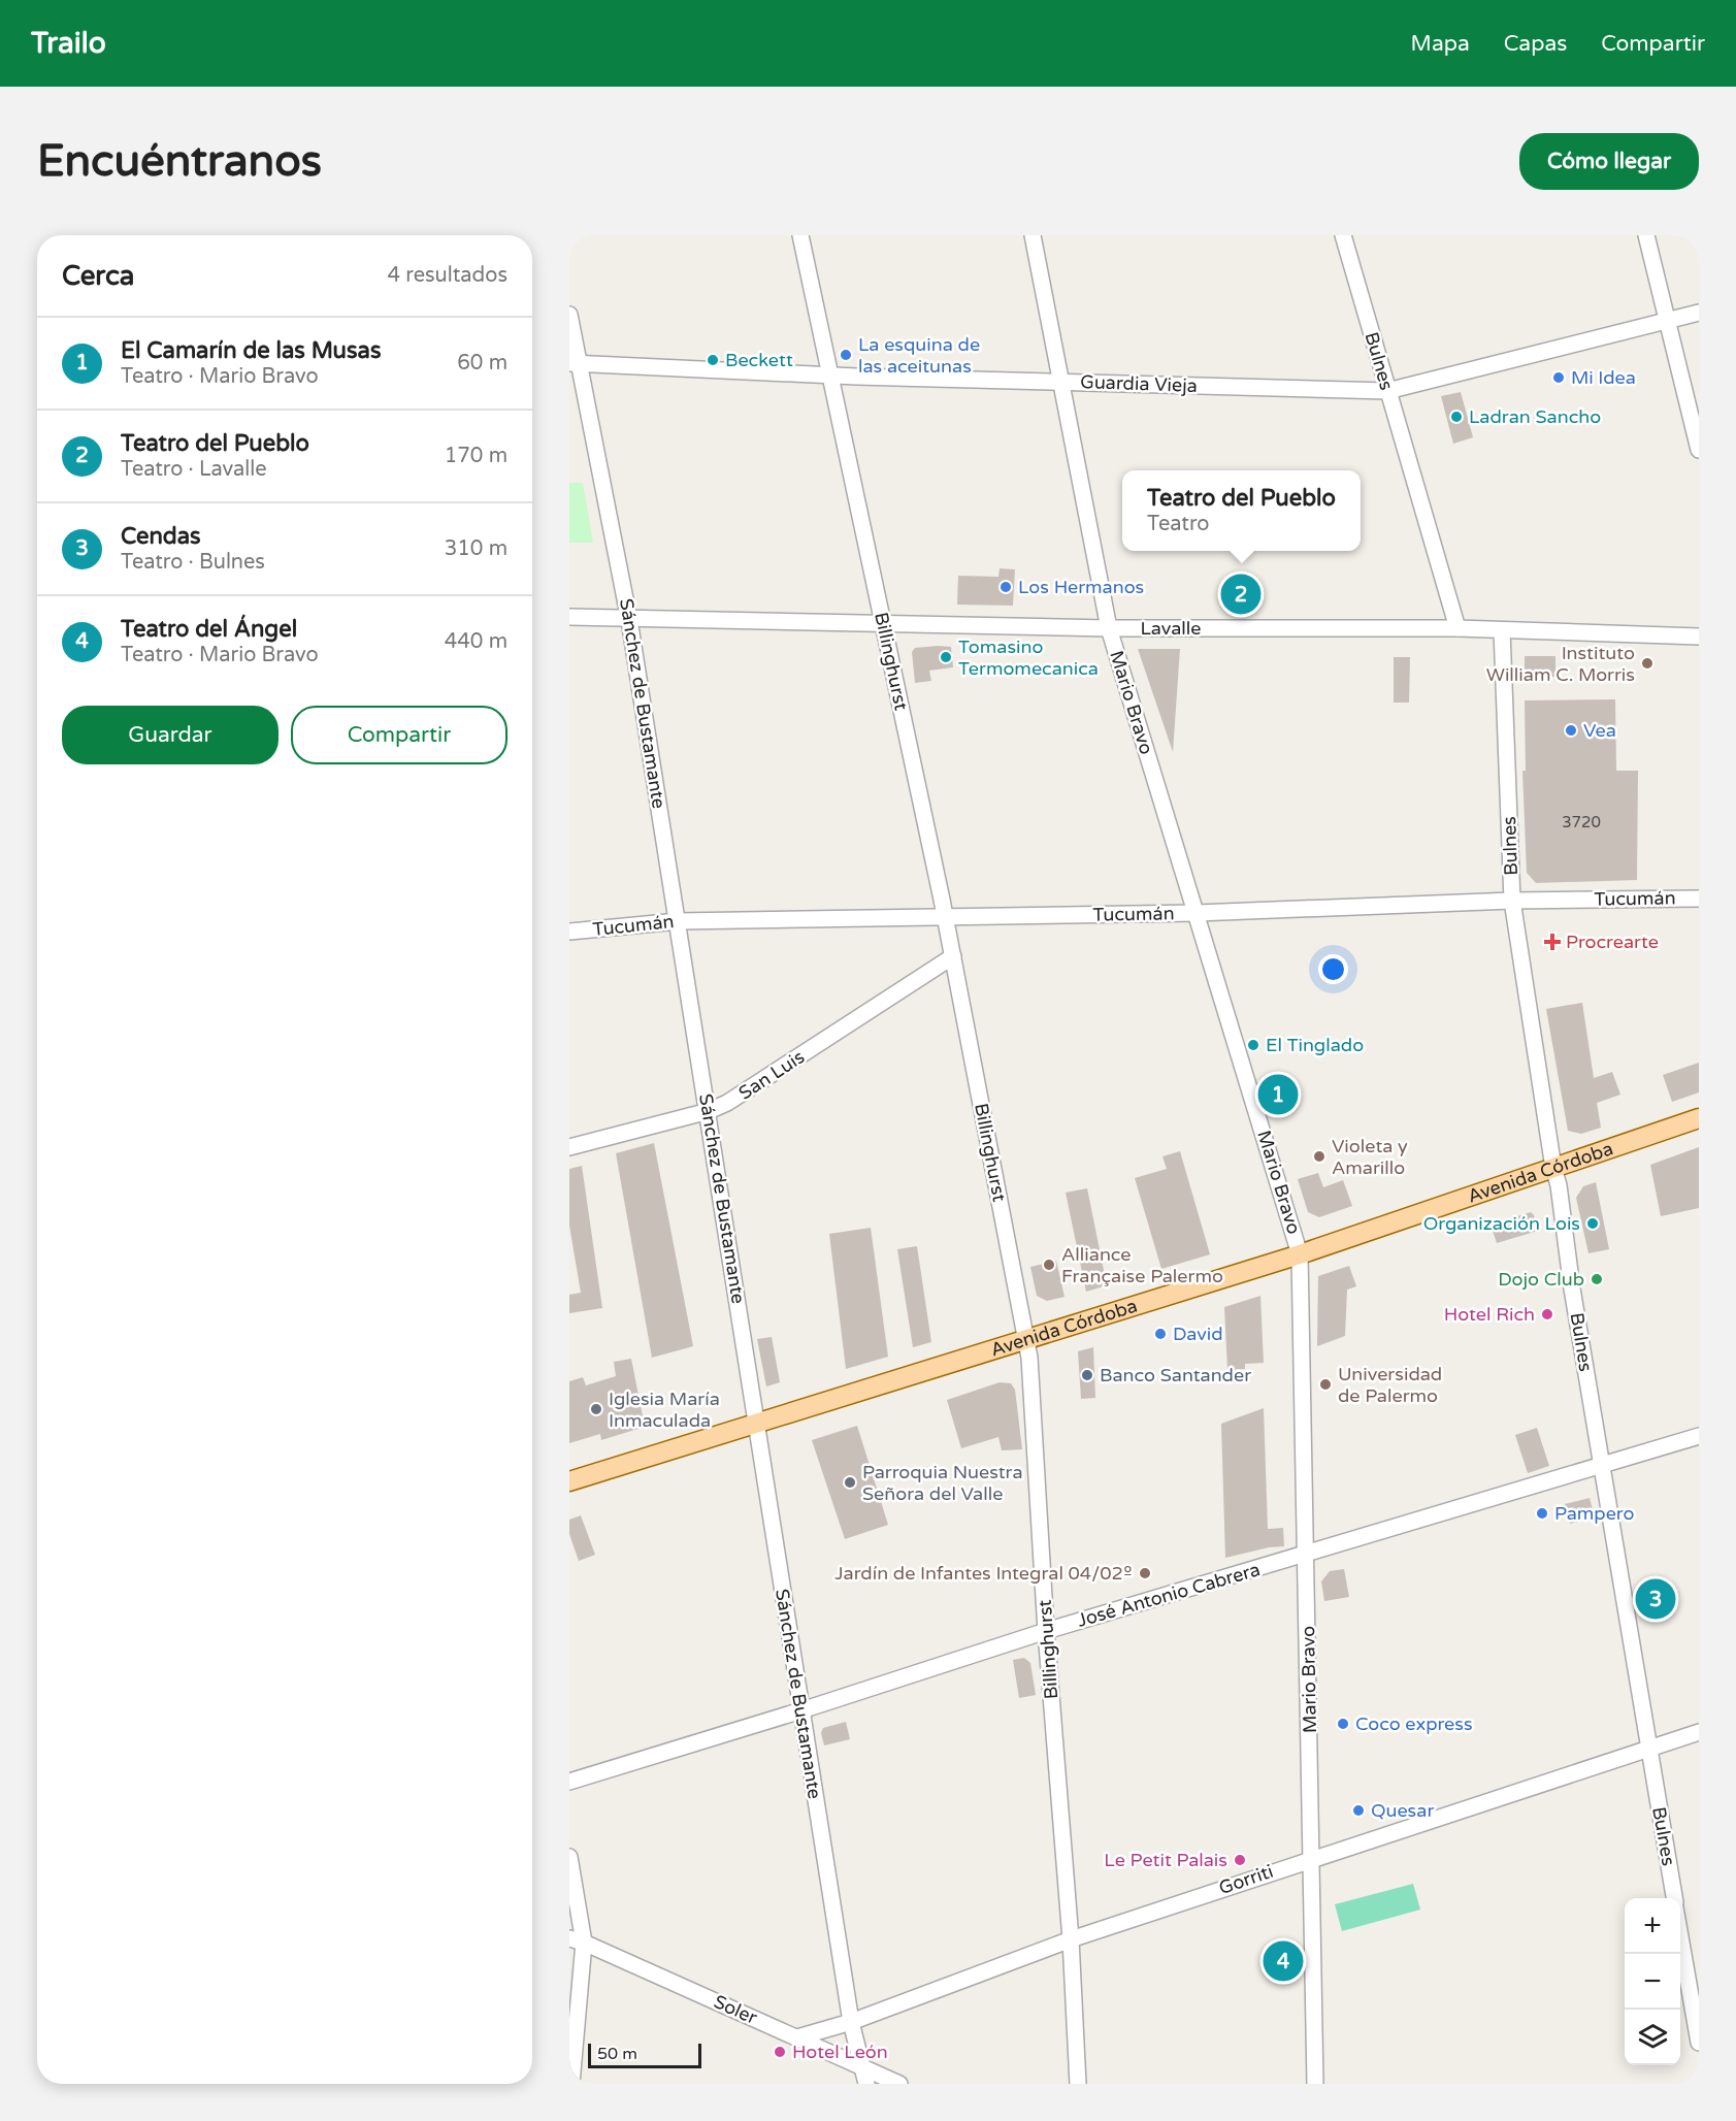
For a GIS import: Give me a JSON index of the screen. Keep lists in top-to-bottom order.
{
  "streets": {
    "main road": ["Avenida Córdoba"],
    "street": [
      "Bulnes",
      "Guardia Vieja",
      "Lavalle",
      "Billinghurst",
      "Mario Bravo",
      "Sánchez de Bustamante",
      "Tucumán",
      "San Luis",
      "José Antonio Cabrera",
      "Gorriti",
      "Soler"
    ]
  },
  "crossings": [
    ["Bulnes", "Guardia Vieja"],
    ["Bulnes", "Lavalle"],
    ["Bulnes", "Tucumán"],
    ["Bulnes", "Avenida Córdoba"],
    ["Bulnes", "José Antonio Cabrera"],
    ["Bulnes", "Gorriti"],
    ["Guardia Vieja", "Billinghurst"],
    ["Guardia Vieja", "Mario Bravo"],
    ["Guardia Vieja", "Sánchez de Bustamante"],
    ["Lavalle", "Billinghurst"],
    ["Lavalle", "Mario Bravo"],
    ["Lavalle", "Sánchez de Bustamante"],
    ["Billinghurst", "Tucumán"],
    ["Billinghurst", "San Luis"],
    ["Billinghurst", "Avenida Córdoba"],
    ["Billinghurst", "José Antonio Cabrera"],
    ["Billinghurst", "Gorriti"],
    ["Mario Bravo", "Tucumán"],
    ["Mario Bravo", "Avenida Córdoba"],
    ["Mario Bravo", "José Antonio Cabrera"],
    ["Mario Bravo", "Gorriti"],
    ["Sánchez de Bustamante", "Tucumán"],
    ["Sánchez de Bustamante", "San Luis"],
    ["Sánchez de Bustamante", "Avenida Córdoba"],
    ["Sánchez de Bustamante", "José Antonio Cabrera"],
    ["Sánchez de Bustamante", "Gorriti"],
    ["Sánchez de Bustamante", "Soler"],
    ["Gorriti", "Soler"]
  ],
  "places": {
    "other": [
      "La esquina de las aceitunas",
      "Beckett",
      "Mi Idea",
      "Ladran Sancho",
      "Los Hermanos",
      "Tomasino Termomecanica",
      "Instituto William C. Morris",
      "Vea",
      "El Tinglado",
      "Violeta y Amarillo",
      "Organización Lois",
      "Alliance Française Palermo",
      "Dojo Club",
      "Hotel Rich",
      "David",
      "Banco Santander",
      "Universidad de Palermo",
      "Iglesia María Inmaculada",
      "Parroquia Nuestra Señora del Valle",
      "Pampero",
      "Jardín de Infantes Integral 04/02º",
      "Coco express",
      "Quesar",
      "Le Petit Palais",
      "Hotel León"
    ],
    "health": ["Procrearte"]
  },
  "house_numbers": ["3720"],
  "scale_bar": "50 m",
  "page": {
    "header": "Trailo",
    "nav": ["Mapa", "Capas", "Compartir"],
    "buttons": [
      "Cómo llegar",
      ["Guardar", "Compartir"]
    ],
    "title": "Encuéntranos",
    "heading": ["Cerca", "4 resultados"],
    "list": [
      {
        "mark": "1",
        "name": "El Camarín de las Musas",
        "note": "Teatro · Mario Bravo",
        "value": "60 m"
      },
      {
        "mark": "2",
        "name": "Teatro del Pueblo",
        "note": "Teatro · Lavalle",
        "value": "170 m"
      },
      {
        "mark": "3",
        "name": "Cendas",
        "note": "Teatro · Bulnes",
        "value": "310 m"
      },
      {
        "mark": "4",
        "name": "Teatro del Ángel",
        "note": "Teatro · Mario Bravo",
        "value": "440 m"
      }
    ],
    "popup": ["Teatro del Pueblo", "Teatro"],
    "pins": [
      "2",
      "1",
      "3",
      "4"
    ],
    "map_buttons": ["+", "−"],
    "scale": "50 m"
  }
}
